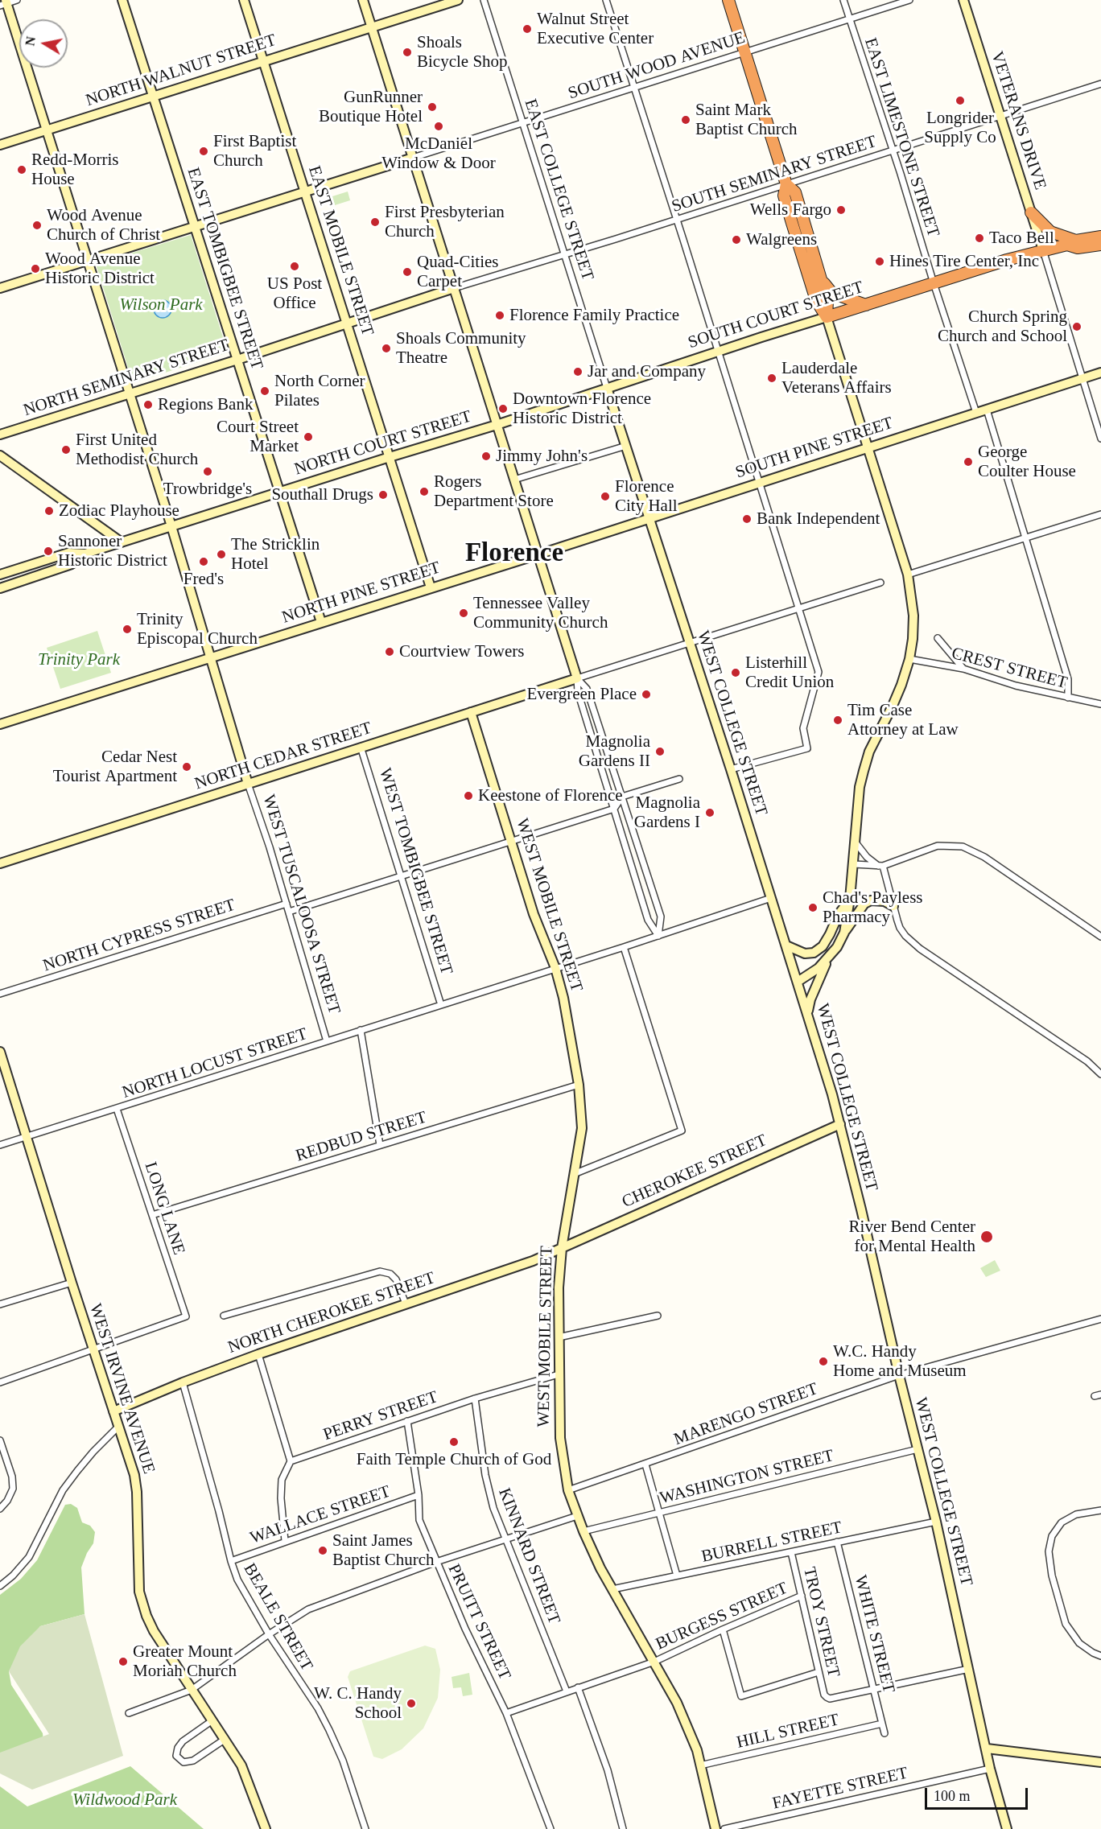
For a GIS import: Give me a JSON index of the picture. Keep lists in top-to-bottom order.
{
  "streets": {
    "highway": ["SOUTH COURT STREET"],
    "street": [
      "SOUTH WOOD AVENUE",
      "NORTH WALNUT STREET",
      "VETERANS DRIVE",
      "EAST LIMESTONE STREET",
      "SOUTH SEMINARY STREET",
      "EAST COLLEGE STREET",
      "EAST MOBILE STREET",
      "EAST TOMBIGBEE STREET",
      "NORTH SEMINARY STREET",
      "NORTH COURT STREET",
      "SOUTH PINE STREET",
      "NORTH PINE STREET",
      "CREST STREET",
      "WEST COLLEGE STREET",
      "NORTH CEDAR STREET",
      "WEST TOMBIGBEE STREET",
      "WEST TUSCALOOSA STREET",
      "WEST MOBILE STREET",
      "NORTH CYPRESS STREET",
      "NORTH LOCUST STREET",
      "REDBUD STREET",
      "CHEROKEE STREET",
      "LONG LANE",
      "NORTH CHEROKEE STREET",
      "WEST IRVINE AVENUE",
      "MARENGO STREET",
      "PERRY STREET",
      "WASHINGTON STREET",
      "WALLACE STREET",
      "BURRELL STREET",
      "KINNARD STREET",
      "BURGESS STREET",
      "BEALE STREET",
      "PRUITT STREET",
      "TROY STREET",
      "WHITE STREET",
      "HILL STREET",
      "FAYETTE STREET"
    ]
  },
  "crossings": [
    ["SOUTH WOOD AVENUE", "EAST LIMESTONE STREET"],
    ["SOUTH WOOD AVENUE", "EAST COLLEGE STREET"],
    ["NORTH WALNUT STREET", "EAST MOBILE STREET"],
    ["NORTH WALNUT STREET", "EAST TOMBIGBEE STREET"],
    ["NORTH WALNUT STREET", "WEST TUSCALOOSA STREET"],
    ["VETERANS DRIVE", "SOUTH SEMINARY STREET"],
    ["VETERANS DRIVE", "SOUTH COURT STREET"],
    ["EAST LIMESTONE STREET", "SOUTH SEMINARY STREET"],
    ["EAST LIMESTONE STREET", "SOUTH COURT STREET"],
    ["EAST LIMESTONE STREET", "SOUTH PINE STREET"],
    ["SOUTH SEMINARY STREET", "EAST COLLEGE STREET"],
    ["SOUTH SEMINARY STREET", "NORTH SEMINARY STREET"],
    ["EAST COLLEGE STREET", "SOUTH COURT STREET"],
    ["EAST COLLEGE STREET", "WEST COLLEGE STREET"],
    ["EAST MOBILE STREET", "NORTH SEMINARY STREET"],
    ["EAST MOBILE STREET", "NORTH COURT STREET"],
    ["EAST TOMBIGBEE STREET", "NORTH SEMINARY STREET"],
    ["EAST TOMBIGBEE STREET", "NORTH COURT STREET"],
    ["SOUTH COURT STREET", "NORTH COURT STREET"],
    ["SOUTH COURT STREET", "WEST COLLEGE STREET"],
    ["NORTH SEMINARY STREET", "WEST TUSCALOOSA STREET"],
    ["NORTH COURT STREET", "WEST TUSCALOOSA STREET"],
    ["SOUTH PINE STREET", "NORTH PINE STREET"],
    ["SOUTH PINE STREET", "WEST COLLEGE STREET"],
    ["NORTH PINE STREET", "WEST TUSCALOOSA STREET"],
    ["WEST COLLEGE STREET", "NORTH LOCUST STREET"],
    ["WEST COLLEGE STREET", "CHEROKEE STREET"],
    ["WEST COLLEGE STREET", "MARENGO STREET"],
    ["WEST COLLEGE STREET", "WASHINGTON STREET"],
    ["WEST COLLEGE STREET", "BURRELL STREET"],
    ["WEST COLLEGE STREET", "FAYETTE STREET"],
    ["NORTH CEDAR STREET", "WEST TOMBIGBEE STREET"],
    ["NORTH CEDAR STREET", "WEST TUSCALOOSA STREET"],
    ["NORTH CEDAR STREET", "WEST MOBILE STREET"],
    ["WEST TOMBIGBEE STREET", "NORTH LOCUST STREET"],
    ["WEST TUSCALOOSA STREET", "NORTH CYPRESS STREET"],
    ["WEST TUSCALOOSA STREET", "NORTH LOCUST STREET"],
    ["WEST MOBILE STREET", "NORTH LOCUST STREET"],
    ["WEST MOBILE STREET", "REDBUD STREET"],
    ["WEST MOBILE STREET", "CHEROKEE STREET"],
    ["WEST MOBILE STREET", "NORTH CHEROKEE STREET"],
    ["WEST MOBILE STREET", "MARENGO STREET"],
    ["WEST MOBILE STREET", "PERRY STREET"],
    ["WEST MOBILE STREET", "WASHINGTON STREET"],
    ["WEST MOBILE STREET", "BURRELL STREET"],
    ["WEST MOBILE STREET", "BURGESS STREET"],
    ["WEST MOBILE STREET", "HILL STREET"],
    ["NORTH LOCUST STREET", "LONG LANE"],
    ["NORTH LOCUST STREET", "WEST IRVINE AVENUE"],
    ["REDBUD STREET", "LONG LANE"],
    ["CHEROKEE STREET", "NORTH CHEROKEE STREET"],
    ["LONG LANE", "WEST IRVINE AVENUE"],
    ["NORTH CHEROKEE STREET", "WEST IRVINE AVENUE"],
    ["NORTH CHEROKEE STREET", "BEALE STREET"],
    ["PERRY STREET", "KINNARD STREET"],
    ["PERRY STREET", "PRUITT STREET"],
    ["WALLACE STREET", "BEALE STREET"],
    ["WALLACE STREET", "PRUITT STREET"],
    ["BURRELL STREET", "TROY STREET"],
    ["BURRELL STREET", "WHITE STREET"],
    ["KINNARD STREET", "BURGESS STREET"],
    ["BURGESS STREET", "PRUITT STREET"],
    ["BURGESS STREET", "TROY STREET"],
    ["TROY STREET", "WHITE STREET"],
    ["WHITE STREET", "HILL STREET"]
  ],
  "districts": ["Florence"],
  "parks": ["Wilson Park", "Trinity Park", "Wildwood Park"],
  "places": [
    "Walnut Street Executive Center",
    "Shoals Bicycle Shop",
    "Longrider Supply Co",
    "GunRunner Boutique Hotel",
    "Saint Mark Baptist Church",
    "McDaniel Window & Door",
    "First Baptist Church",
    "Redd-Morris House",
    "Wells Fargo",
    "First Presbyterian Church",
    "Wood Avenue Church of Christ",
    "Taco Bell",
    "Walgreens",
    "Hines Tire Center, Inc",
    "US Post Office",
    "Wood Avenue Historic District",
    "Quad-Cities Carpet",
    "Florence Family Practice",
    "Church Spring Church and School",
    "Shoals Community Theatre",
    "Jar and Company",
    "Lauderdale Veterans Affairs",
    "North Corner Pilates",
    "Regions Bank",
    "Downtown Florence Historic District",
    "Court Street Market",
    "First United Methodist Church",
    "Jimmy John's",
    "George Coulter House",
    "Trowbridge's",
    "Rogers Department Store",
    "Southall Drugs",
    "Florence City Hall",
    "Zodiac Playhouse",
    "Bank Independent",
    "Sannoner Historic District",
    "The Stricklin Hotel",
    "Fred's",
    "Tennessee Valley Community Church",
    "Trinity Episcopal Church",
    "Courtview Towers",
    "Listerhill Credit Union",
    "Evergreen Place",
    "Tim Case Attorney at Law",
    "Magnolia Gardens II",
    "Cedar Nest Tourist Apartment",
    "Keestone of Florence",
    "Magnolia Gardens I",
    "Chad's Payless Pharmacy",
    "River Bend Center for Mental Health",
    "W.C. Handy Home and Museum",
    "Faith Temple Church of God",
    "Saint James Baptist Church",
    "Greater Mount Moriah Church",
    "W. C. Handy School"
  ],
  "scale_bar": "100 m",
  "north": "left"
}
